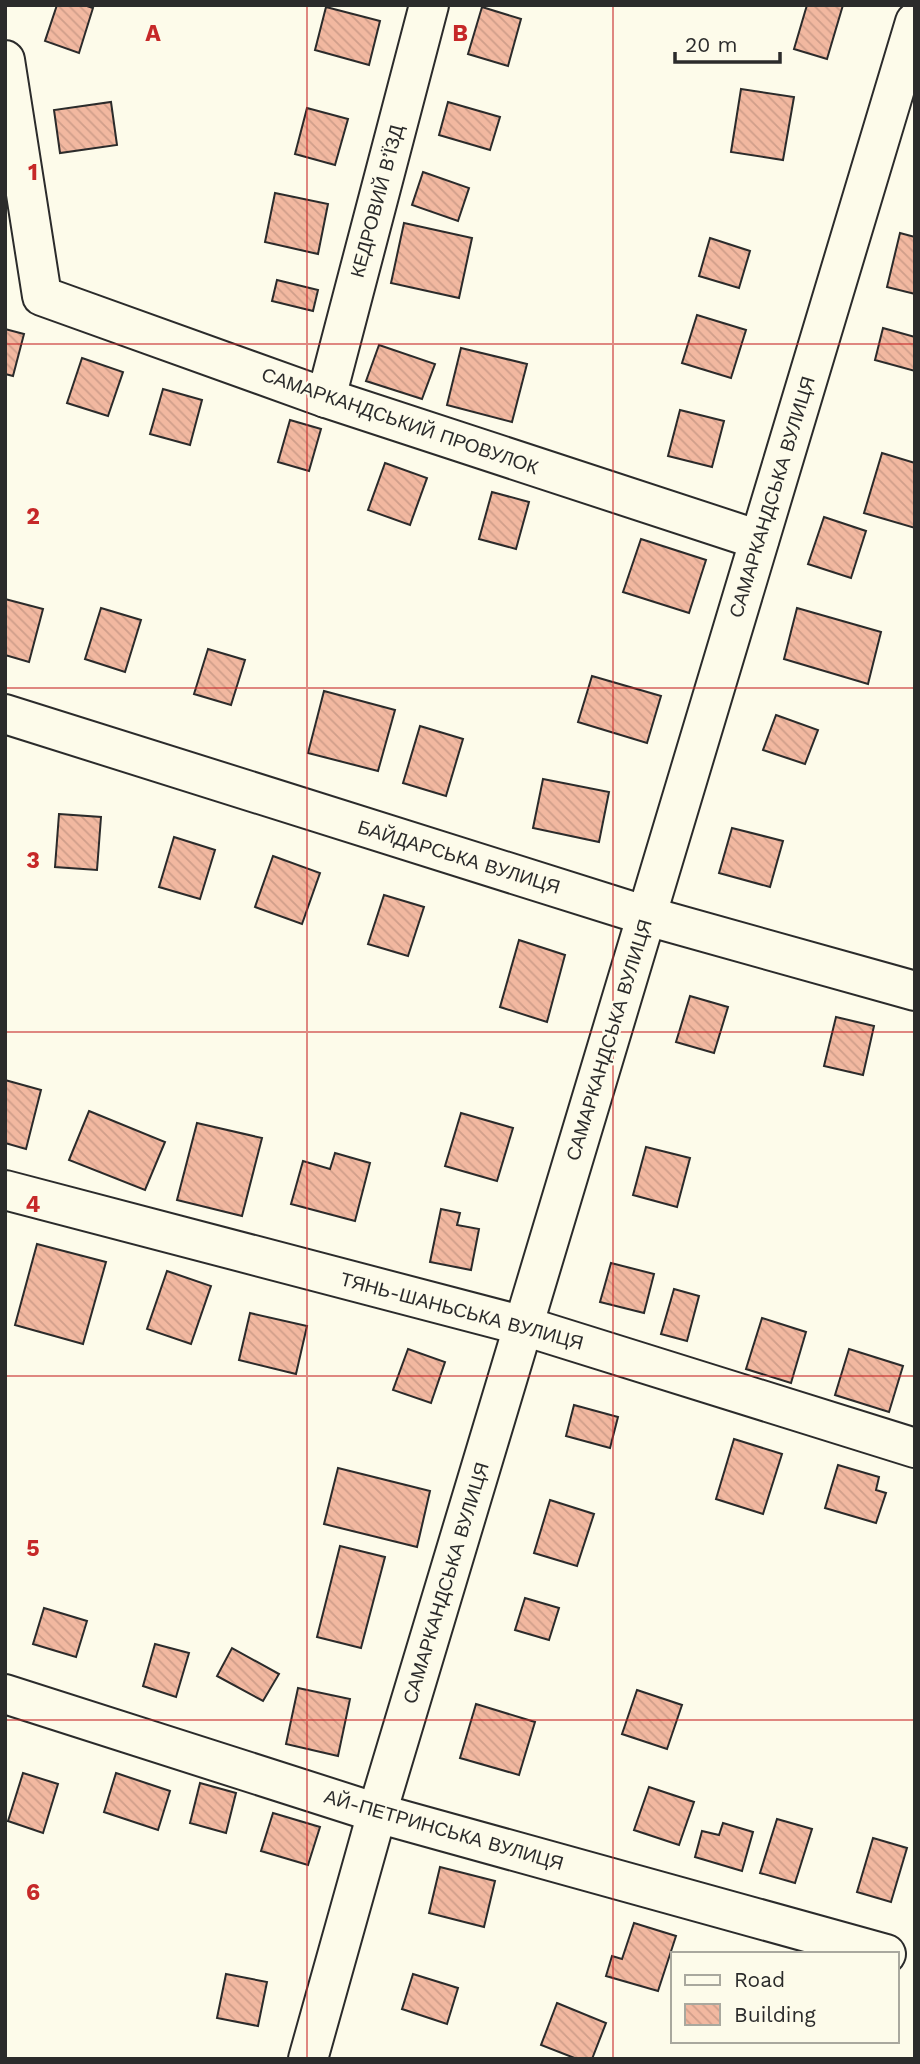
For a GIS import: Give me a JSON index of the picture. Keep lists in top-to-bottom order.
{
  "streets": {
    "street": [
      "КЕДРОВИЙ В’ЇЗД",
      "САМАРКАНДСЬКИЙ ПРОВУЛОК",
      "САМАРКАНДСЬКА ВУЛИЦЯ",
      "БАЙДАРСЬКА ВУЛИЦЯ",
      "ТЯНЬ-ШАНЬСЬКА ВУЛИЦЯ",
      "АЙ-ПЕТРИНСЬКА ВУЛИЦЯ"
    ]
  },
  "crossings": [
    ["КЕДРОВИЙ В’ЇЗД", "САМАРКАНДСЬКИЙ ПРОВУЛОК"],
    ["САМАРКАНДСЬКИЙ ПРОВУЛОК", "САМАРКАНДСЬКА ВУЛИЦЯ"],
    ["САМАРКАНДСЬКА ВУЛИЦЯ", "БАЙДАРСЬКА ВУЛИЦЯ"],
    ["САМАРКАНДСЬКА ВУЛИЦЯ", "ТЯНЬ-ШАНЬСЬКА ВУЛИЦЯ"],
    ["САМАРКАНДСЬКА ВУЛИЦЯ", "АЙ-ПЕТРИНСЬКА ВУЛИЦЯ"]
  ],
  "legend": ["Road", "Building"],
  "scale_bar": "20 m",
  "grid": {
    "columns": ["A", "B"],
    "rows": [
      "1",
      "2",
      "3",
      "4",
      "5",
      "6"
    ]
  }
}
